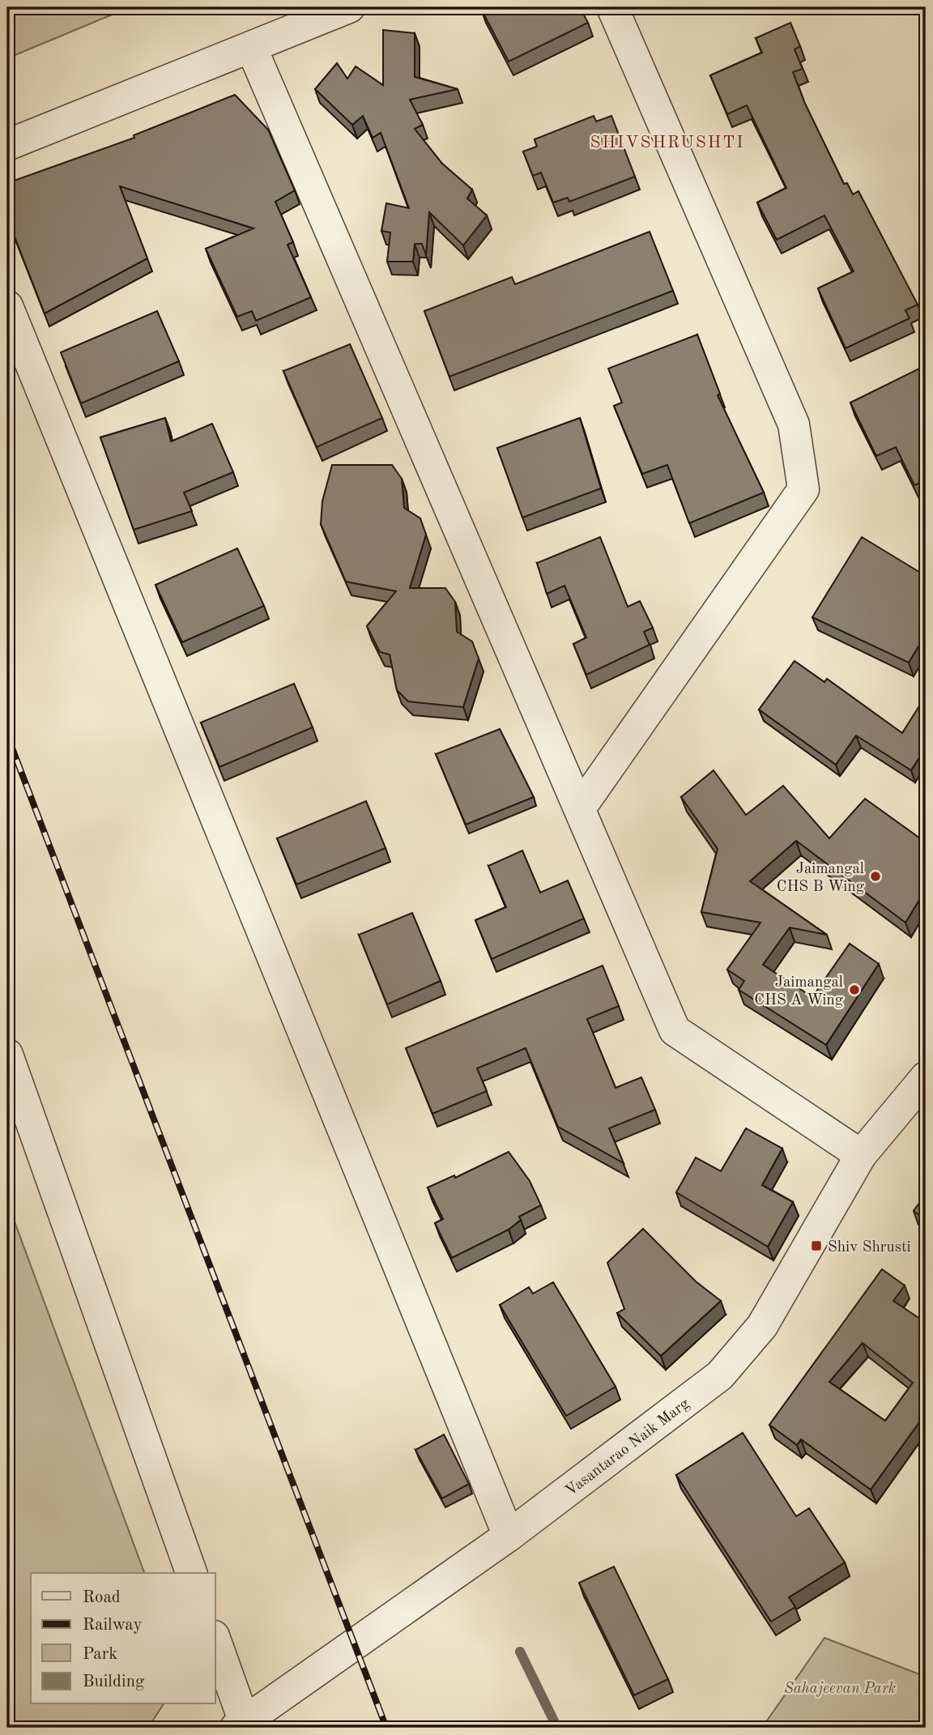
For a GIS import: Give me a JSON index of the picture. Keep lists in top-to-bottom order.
{
  "streets": {
    "street": ["Vasantarao Naik Marg"]
  },
  "districts": ["SHIVSHRUSHTI"],
  "parks": ["Sahajeevan Park"],
  "places": {
    "other": ["Jaimangal CHS B Wing", "Jaimangal CHS A Wing"],
    "transit": ["Shiv Shrusti"]
  },
  "legend": [
    "Road",
    "Railway",
    "Park",
    "Building"
  ]
}
